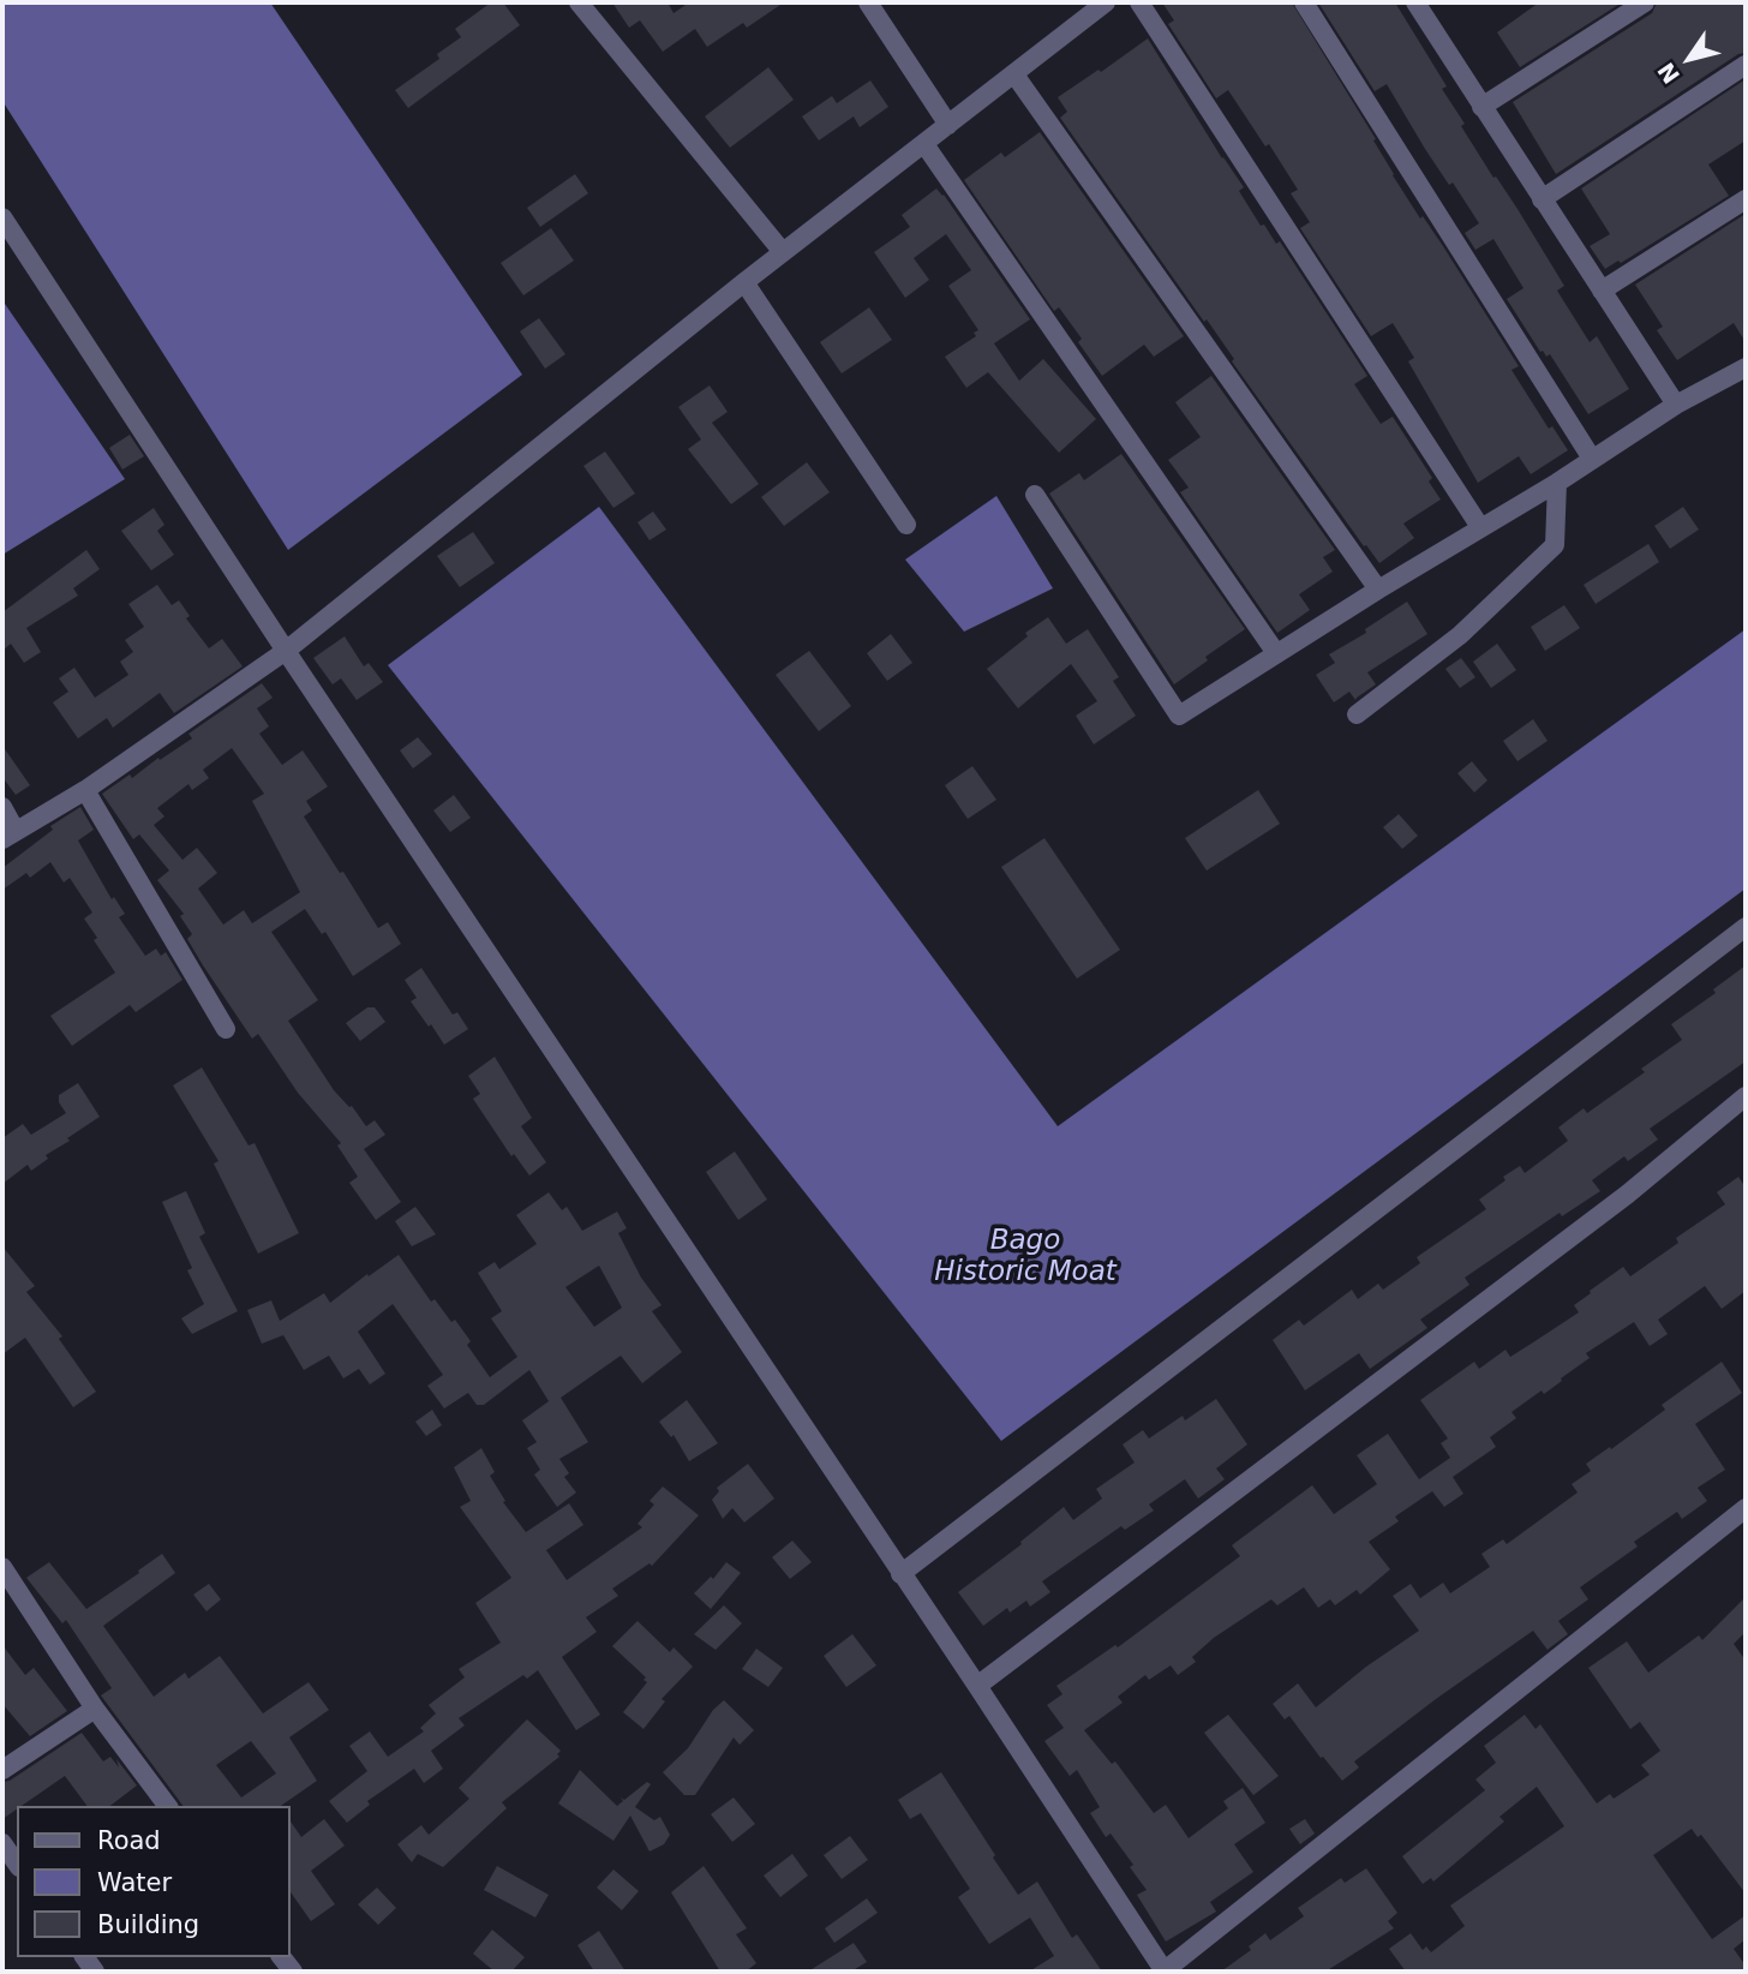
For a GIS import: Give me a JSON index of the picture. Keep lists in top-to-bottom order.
{
  "water": ["Bago Historic Moat"],
  "legend": ["Road", "Water", "Building"],
  "north": "bottom left"
}
